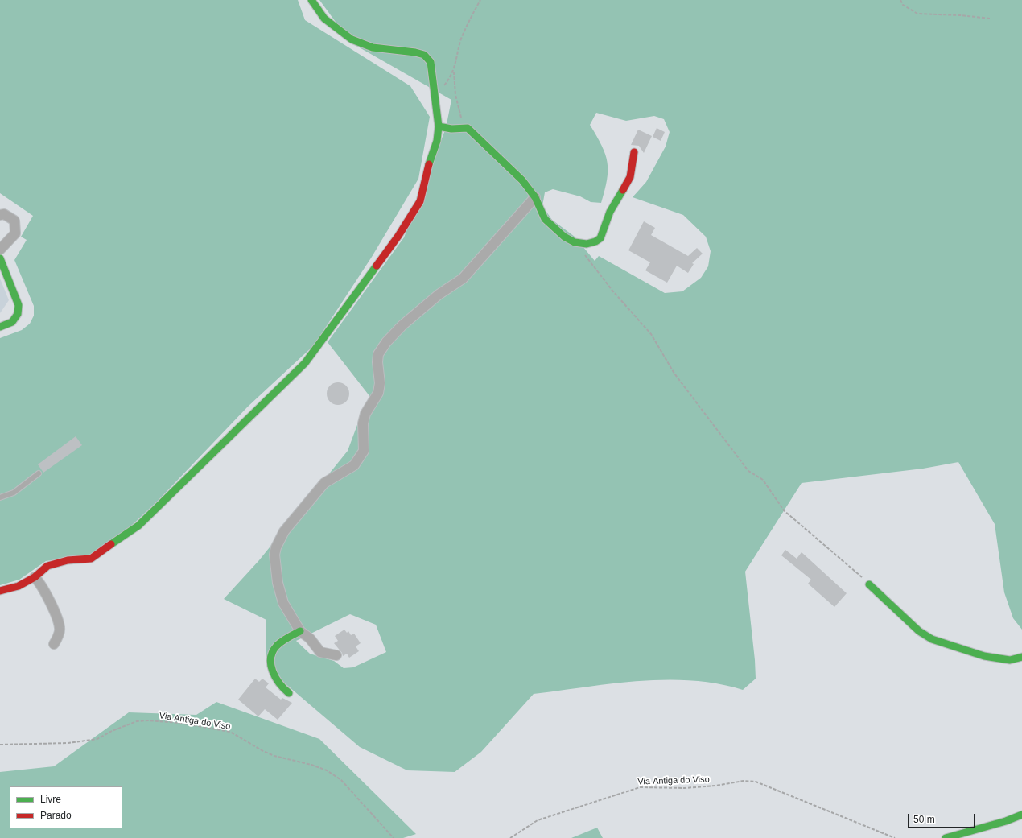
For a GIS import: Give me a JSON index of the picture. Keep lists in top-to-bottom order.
{
  "streets": {
    "path": ["Via Antiga do Viso"]
  },
  "legend": ["Livre", "Parado"],
  "scale_bar": "50 m"
}
